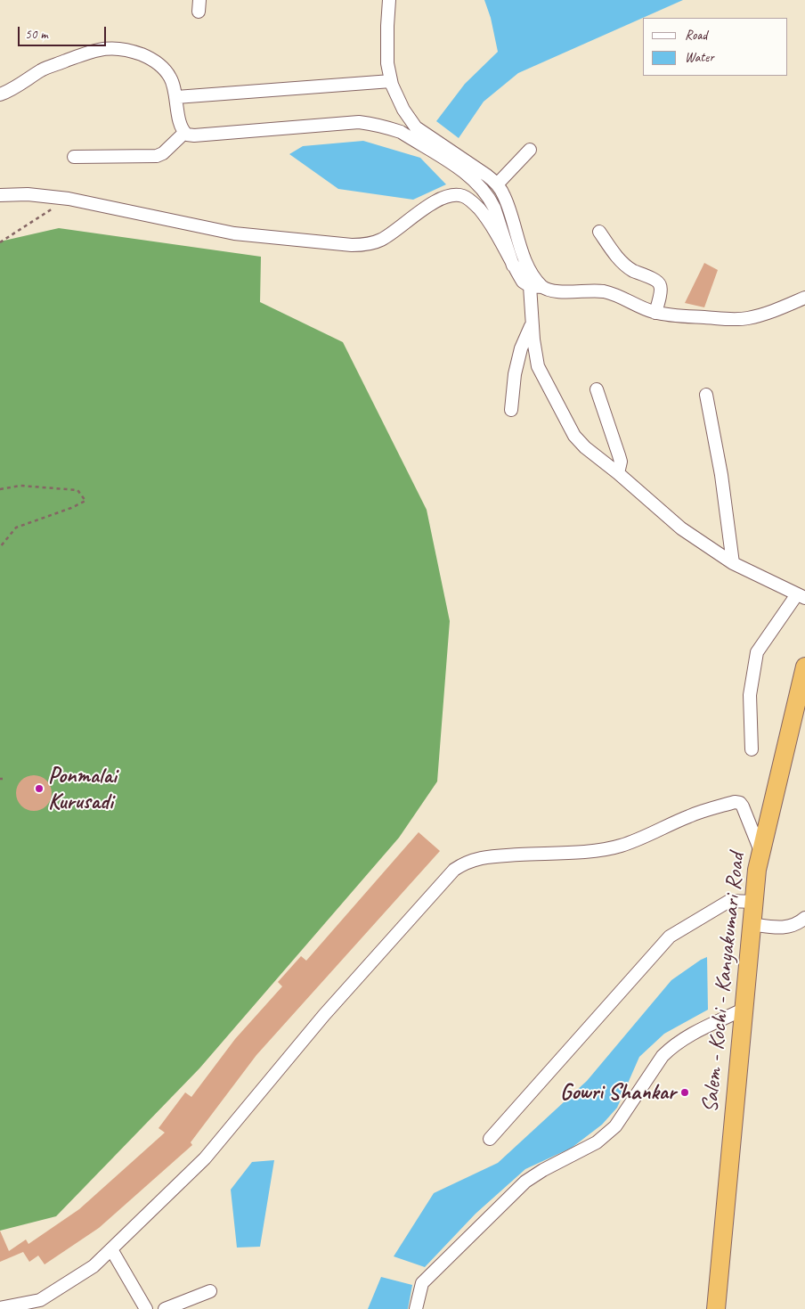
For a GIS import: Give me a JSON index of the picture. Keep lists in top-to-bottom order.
{
  "streets": {
    "highway": ["Salem - Kochi - Kanyakumari Road"]
  },
  "places": ["Ponmalai Kurusadi", "Gowri Shankar"],
  "legend": ["Road", "Water"],
  "scale_bar": "50 m"
}
